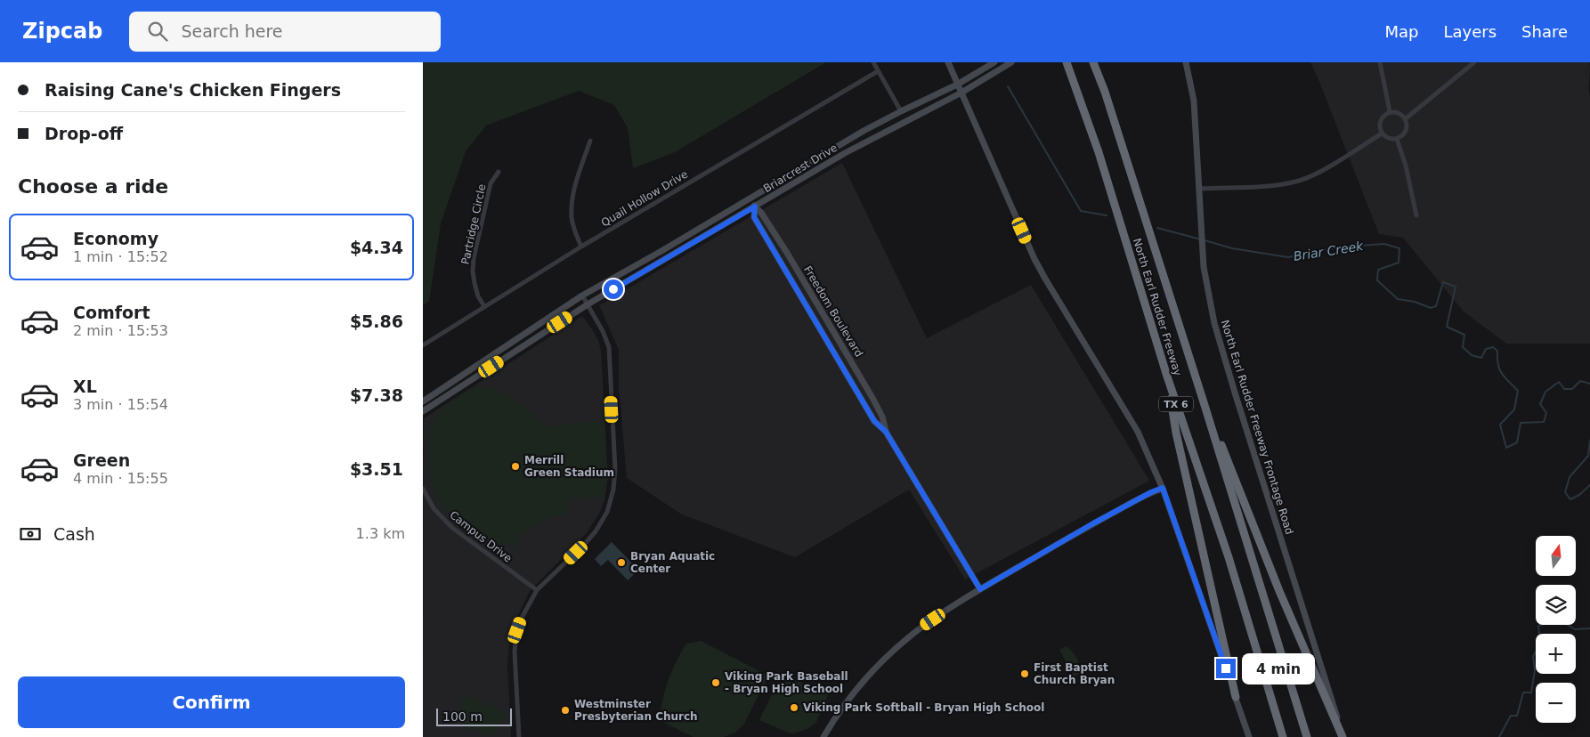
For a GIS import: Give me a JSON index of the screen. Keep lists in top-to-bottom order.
{
  "streets": {
    "highway": ["North Earl Rudder Freeway", "TX 6"],
    "main road": ["Briarcrest Drive", "Freedom Boulevard", "North Earl Rudder Freeway Frontage Road"],
    "street": ["Quail Hollow Drive", "Partridge Circle", "Campus Drive"]
  },
  "crossings": [
    ["Briarcrest Drive", "Freedom Boulevard"],
    ["Quail Hollow Drive", "Partridge Circle"]
  ],
  "water": ["Briar Creek"],
  "places": [
    "Merrill Green Stadium",
    "Bryan Aquatic Center",
    "First Baptist Church Bryan",
    "Viking Park Baseball - Bryan High School",
    "Viking Park Softball - Bryan High School",
    "Westminster Presbyterian Church"
  ],
  "scale_bar": "100 m",
  "north": "top",
  "page": {
    "header": "Zipcab",
    "search": "Search here",
    "nav": ["Map", "Layers", "Share"],
    "banner": ["Raising Cane's Chicken Fingers", "Drop-off"],
    "heading": "Choose a ride",
    "list": [
      {
        "name": "Economy",
        "note": "1 min · 15:52",
        "value": "$4.34"
      },
      {
        "name": "Comfort",
        "note": "2 min · 15:53",
        "value": "$5.86"
      },
      {
        "name": "XL",
        "note": "3 min · 15:54",
        "value": "$7.38"
      },
      {
        "name": "Green",
        "note": "4 min · 15:55",
        "value": "$3.51"
      }
    ],
    "pay": ["Cash", "1.3 km"],
    "map_buttons": ["+", "−"],
    "bubble": "4 min",
    "buttons": "Confirm",
    "scale": "100 m"
  }
}
